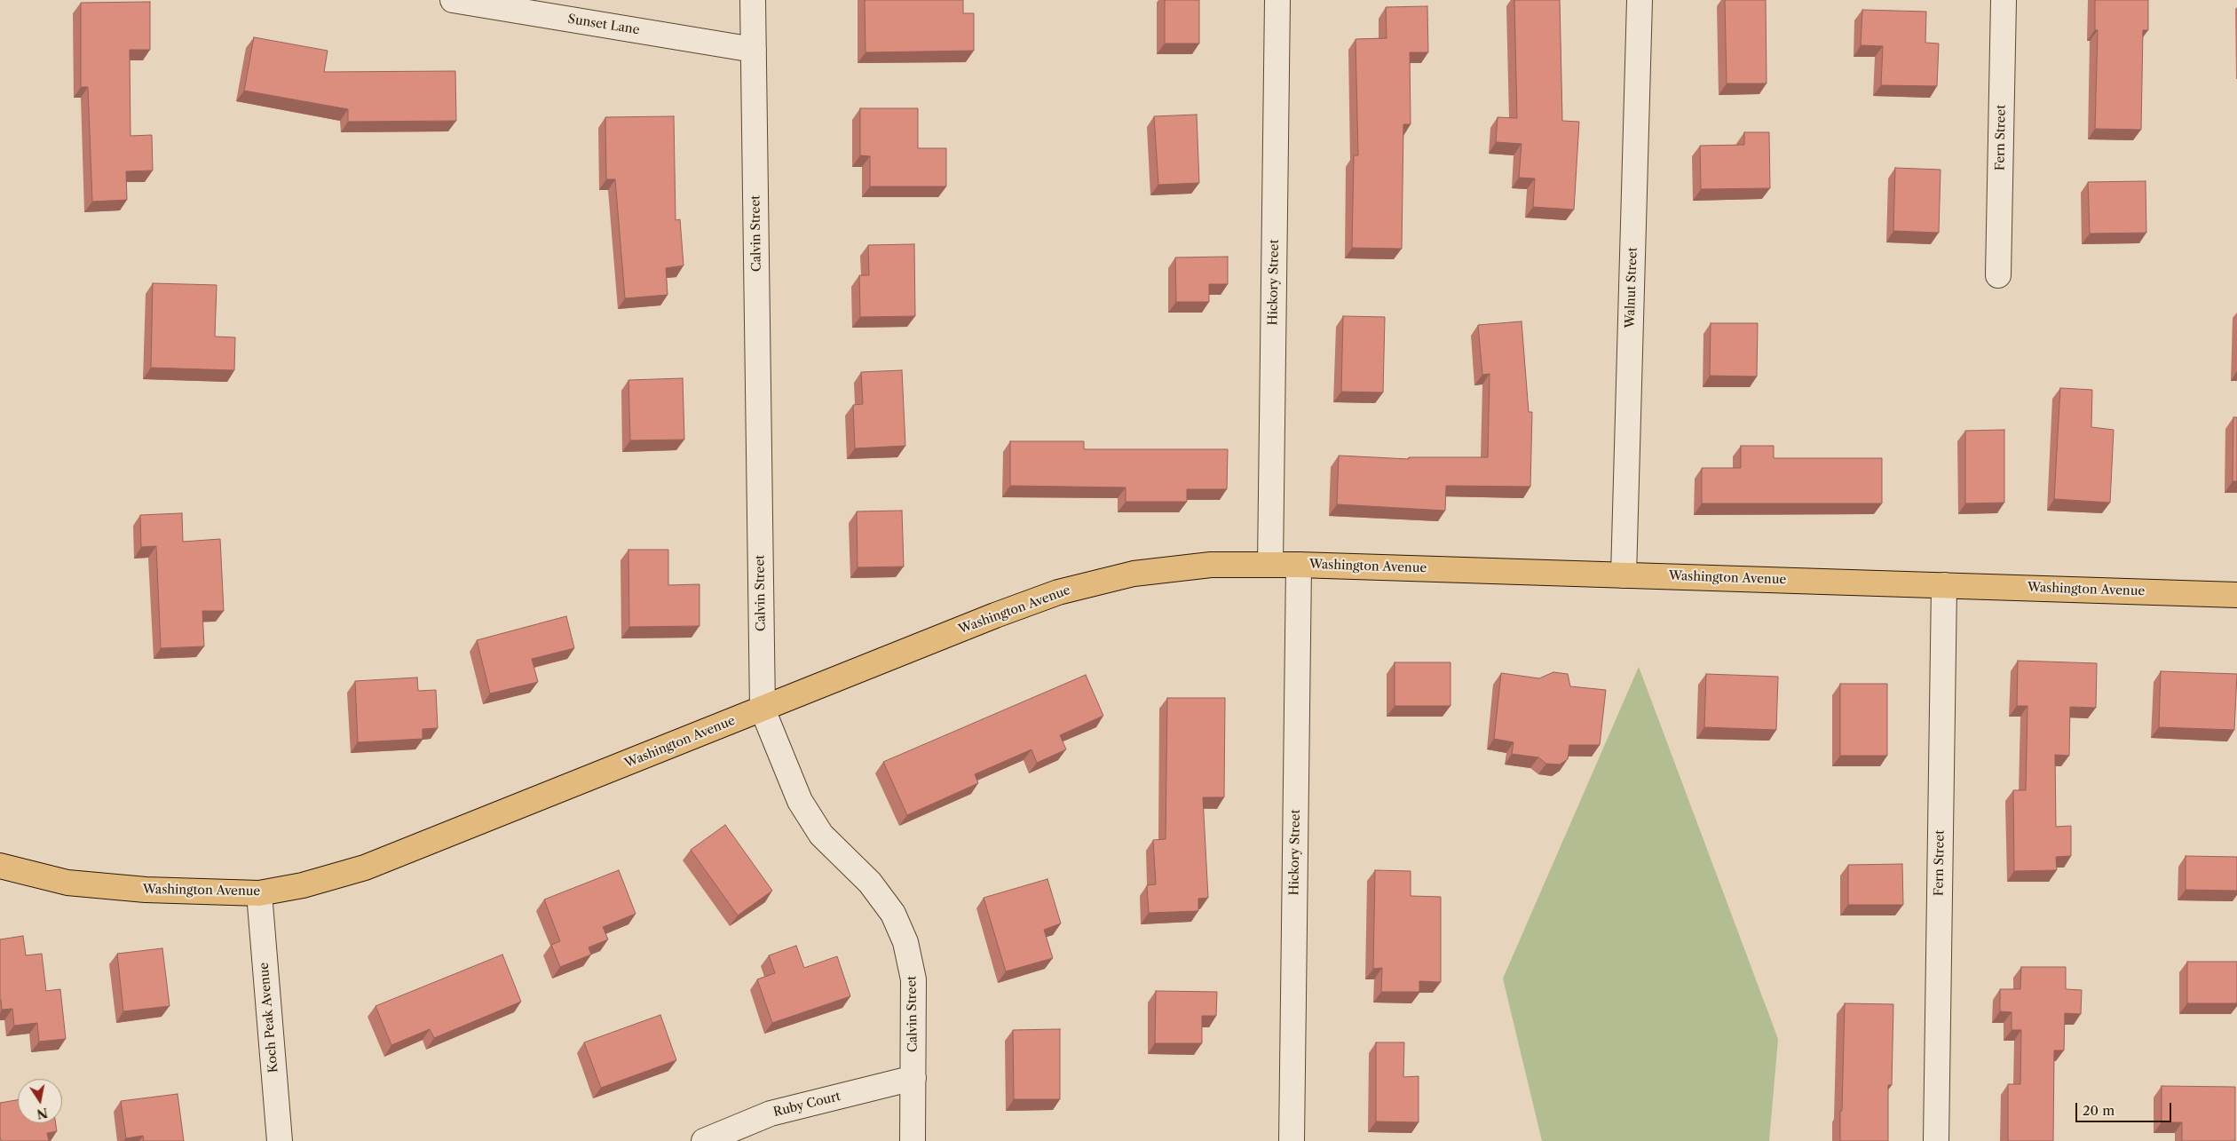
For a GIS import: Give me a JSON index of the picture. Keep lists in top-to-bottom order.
{
  "streets": {
    "main road": ["Washington Avenue"],
    "street": [
      "Sunset Lane",
      "Fern Street",
      "Calvin Street",
      "Hickory Street",
      "Walnut Street",
      "Koch Peak Avenue",
      "Ruby Court"
    ]
  },
  "crossings": [
    ["Sunset Lane", "Calvin Street"],
    ["Fern Street", "Washington Avenue"],
    ["Calvin Street", "Washington Avenue"],
    ["Calvin Street", "Ruby Court"],
    ["Hickory Street", "Washington Avenue"],
    ["Walnut Street", "Washington Avenue"],
    ["Washington Avenue", "Koch Peak Avenue"]
  ],
  "scale_bar": "20 m",
  "north": "bottom"
}
